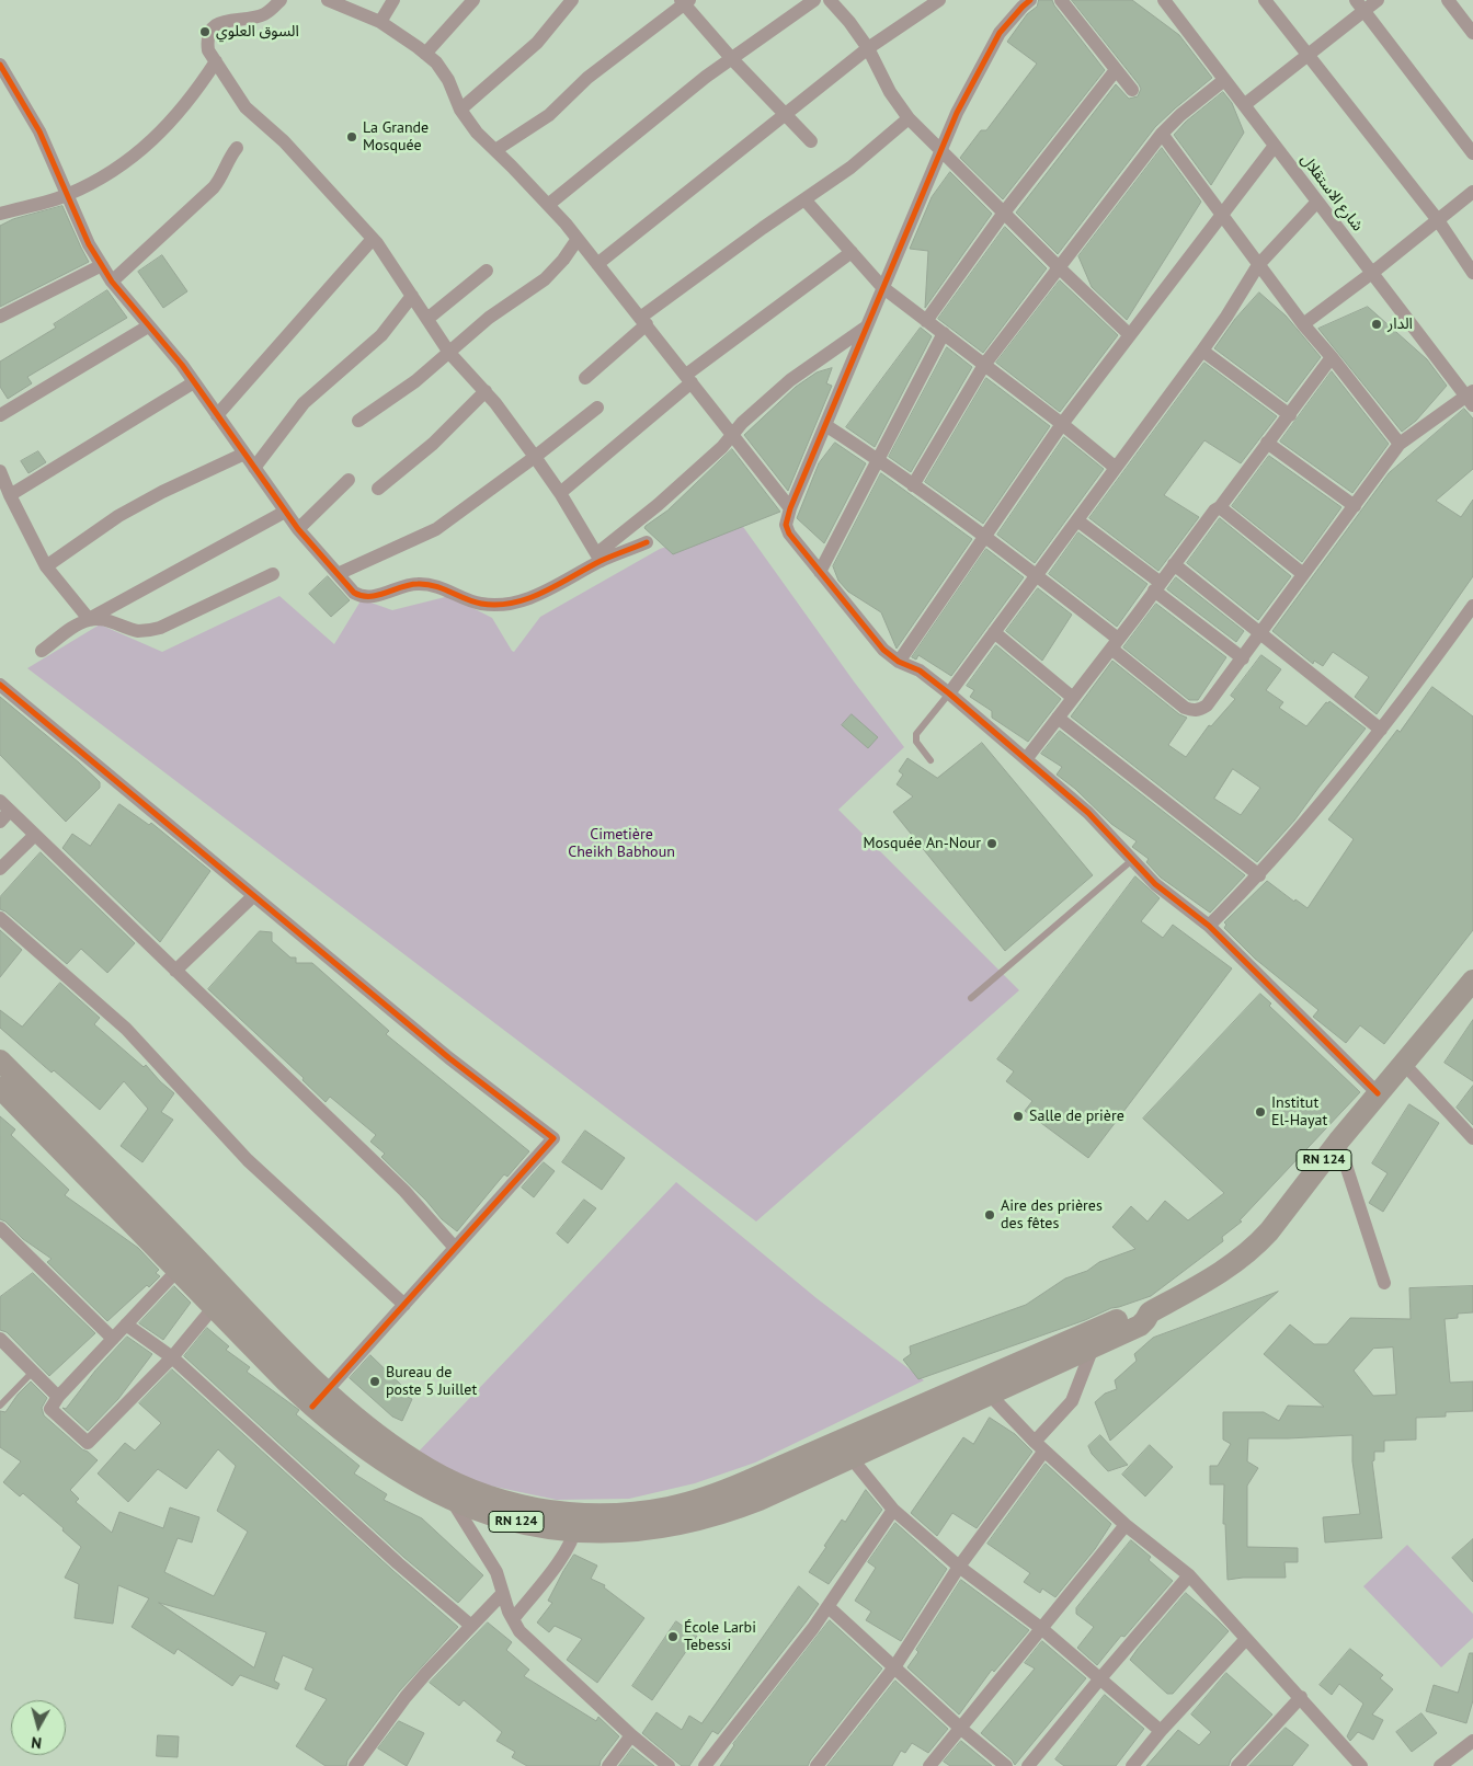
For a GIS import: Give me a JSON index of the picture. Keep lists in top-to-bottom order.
{
  "streets": {
    "main road": ["RN 124"],
    "street": ["شارع الاستقلال"]
  },
  "parks": ["Cimetière Cheikh Babhoun"],
  "places": [
    "السوق العلوي",
    "La Grande Mosquée",
    "الدار",
    "Mosquée An-Nour",
    "Institut El-Hayat",
    "Salle de prière",
    "Aire des prières des fêtes",
    "Bureau de poste 5 Juillet",
    "École Larbi Tebessi"
  ],
  "north": "bottom"
}
